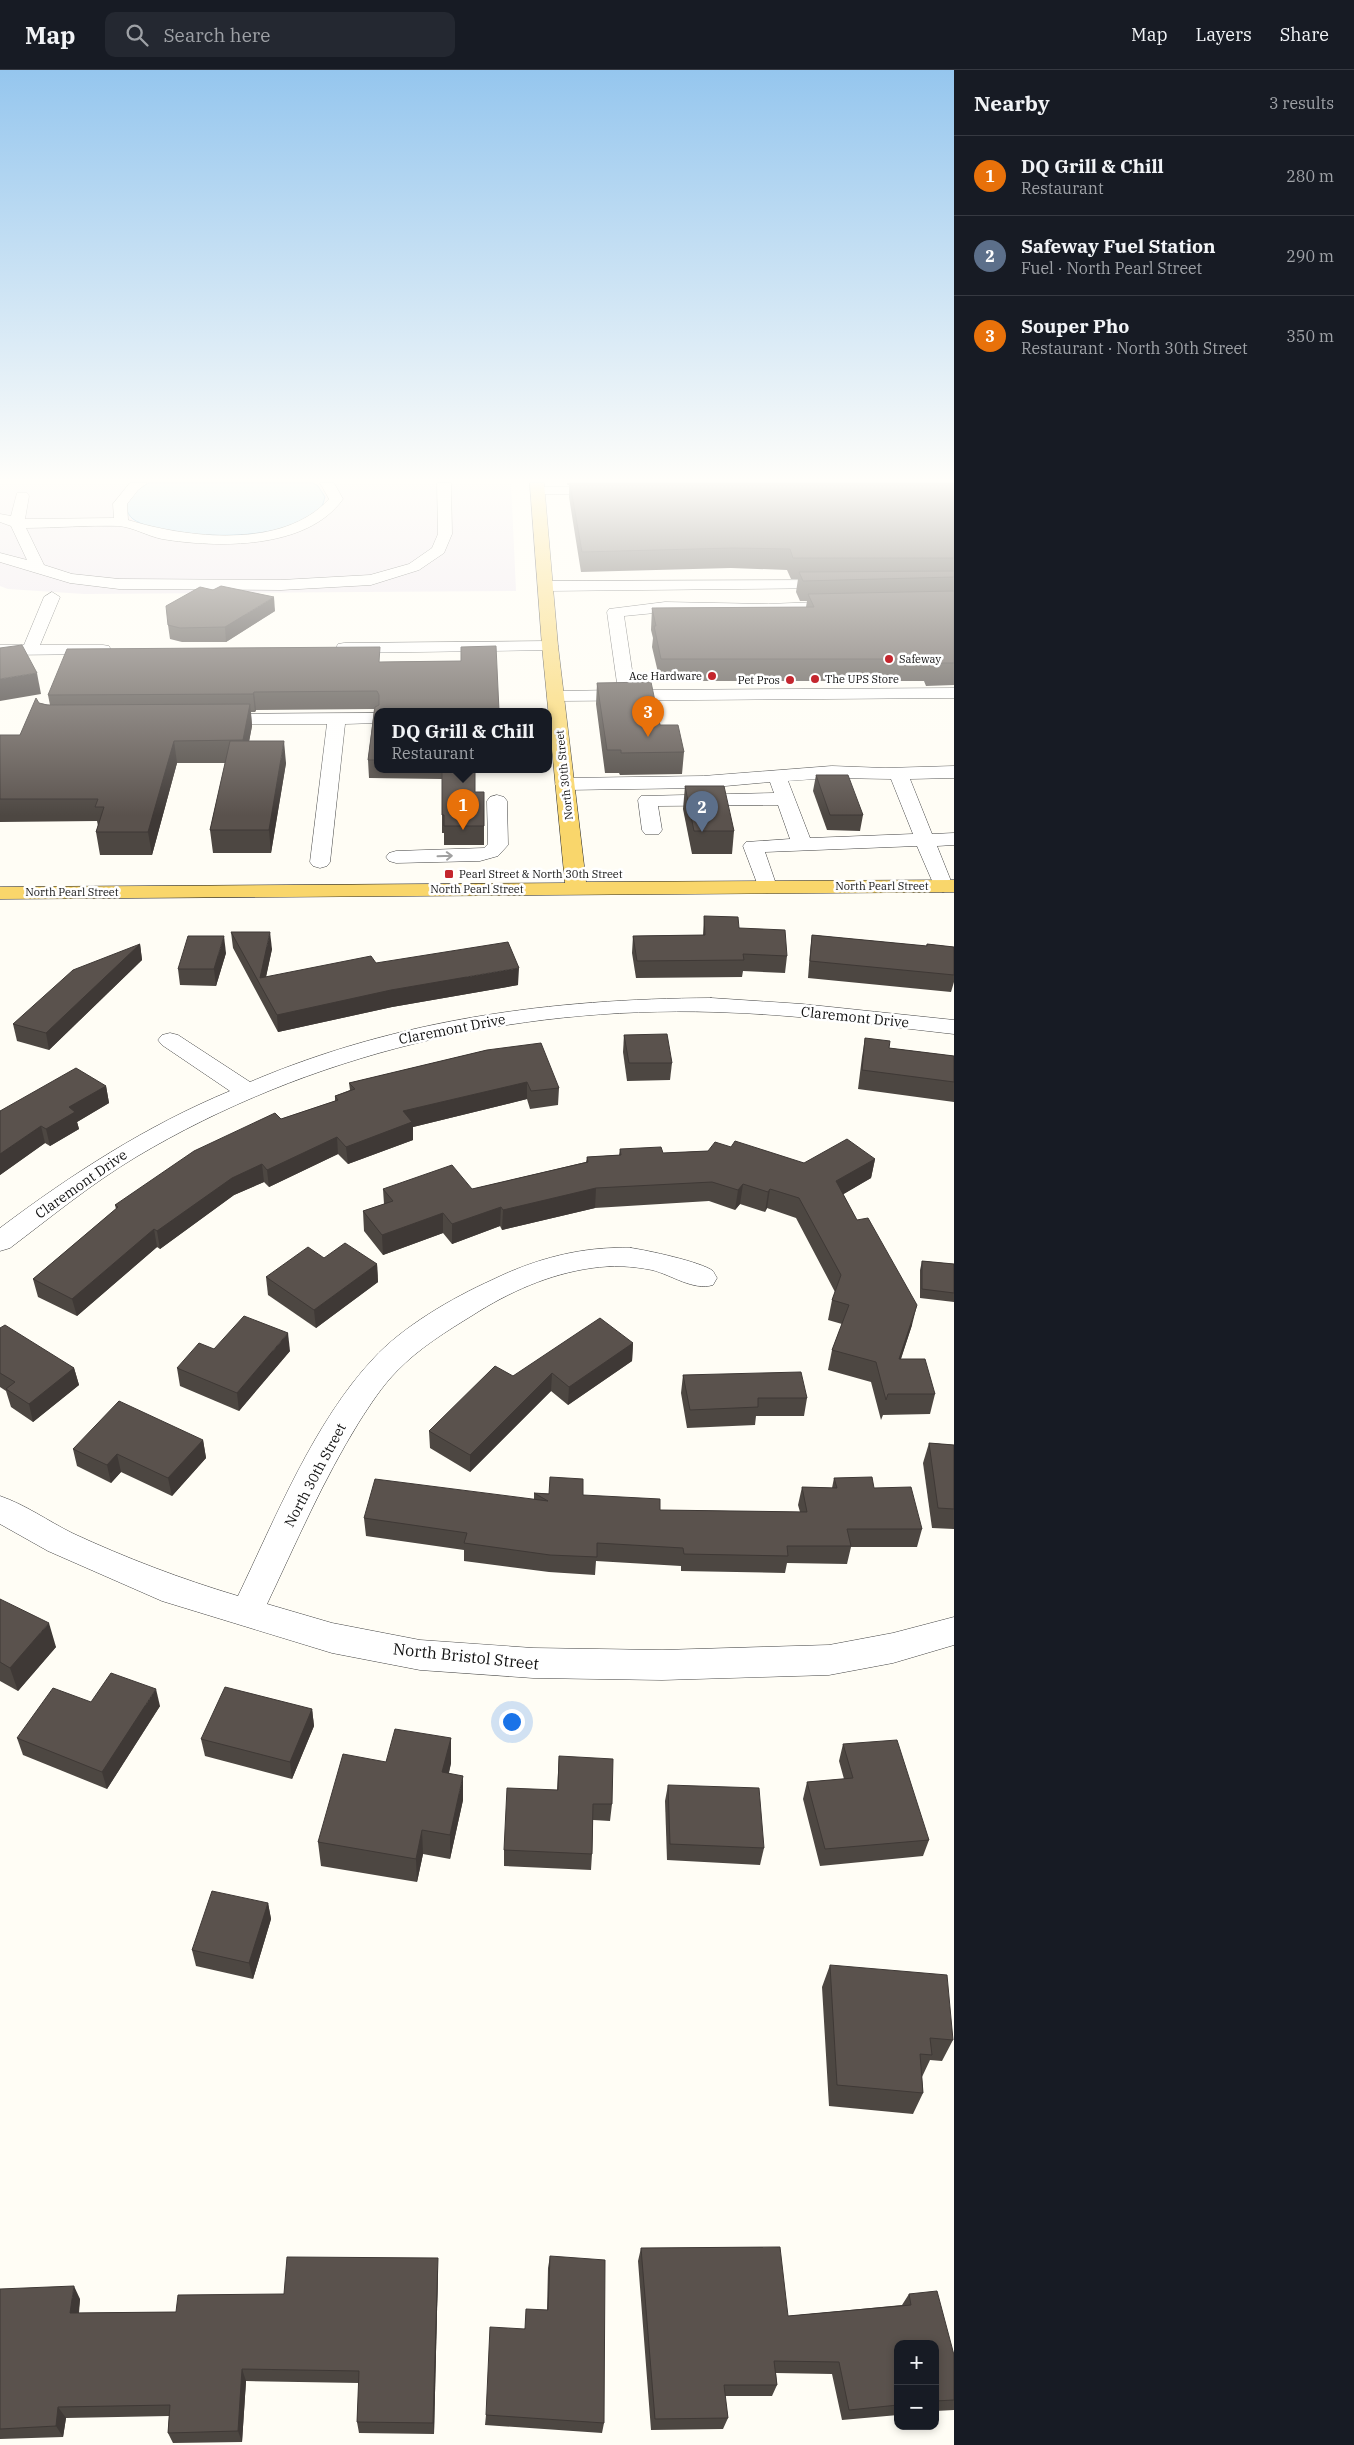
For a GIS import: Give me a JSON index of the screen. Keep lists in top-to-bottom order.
{
  "streets": {
    "main road": ["North 30th Street", "North Pearl Street"],
    "street": ["Claremont Drive", "North Bristol Street"]
  },
  "crossings": [
    ["North 30th Street", "North Pearl Street"],
    ["North 30th Street", "North Bristol Street"]
  ],
  "places": {
    "other": [
      "Safeway",
      "Ace Hardware",
      "The UPS Store",
      "Pet Pros"
    ],
    "transit": ["Pearl Street & North 30th Street"]
  },
  "page": {
    "header": "Map",
    "search": "Search here",
    "nav": ["Map", "Layers", "Share"],
    "heading": ["Nearby", "3 results"],
    "list": [
      {
        "mark": "1",
        "name": "DQ Grill & Chill",
        "note": "Restaurant",
        "value": "280 m"
      },
      {
        "mark": "2",
        "name": "Safeway Fuel Station",
        "note": "Fuel · North Pearl Street",
        "value": "290 m"
      },
      {
        "mark": "3",
        "name": "Souper Pho",
        "note": "Restaurant · North 30th Street",
        "value": "350 m"
      }
    ],
    "pins": ["3", "1", "2"],
    "popup": ["DQ Grill & Chill", "Restaurant"],
    "map_buttons": ["+", "−"]
  }
}
